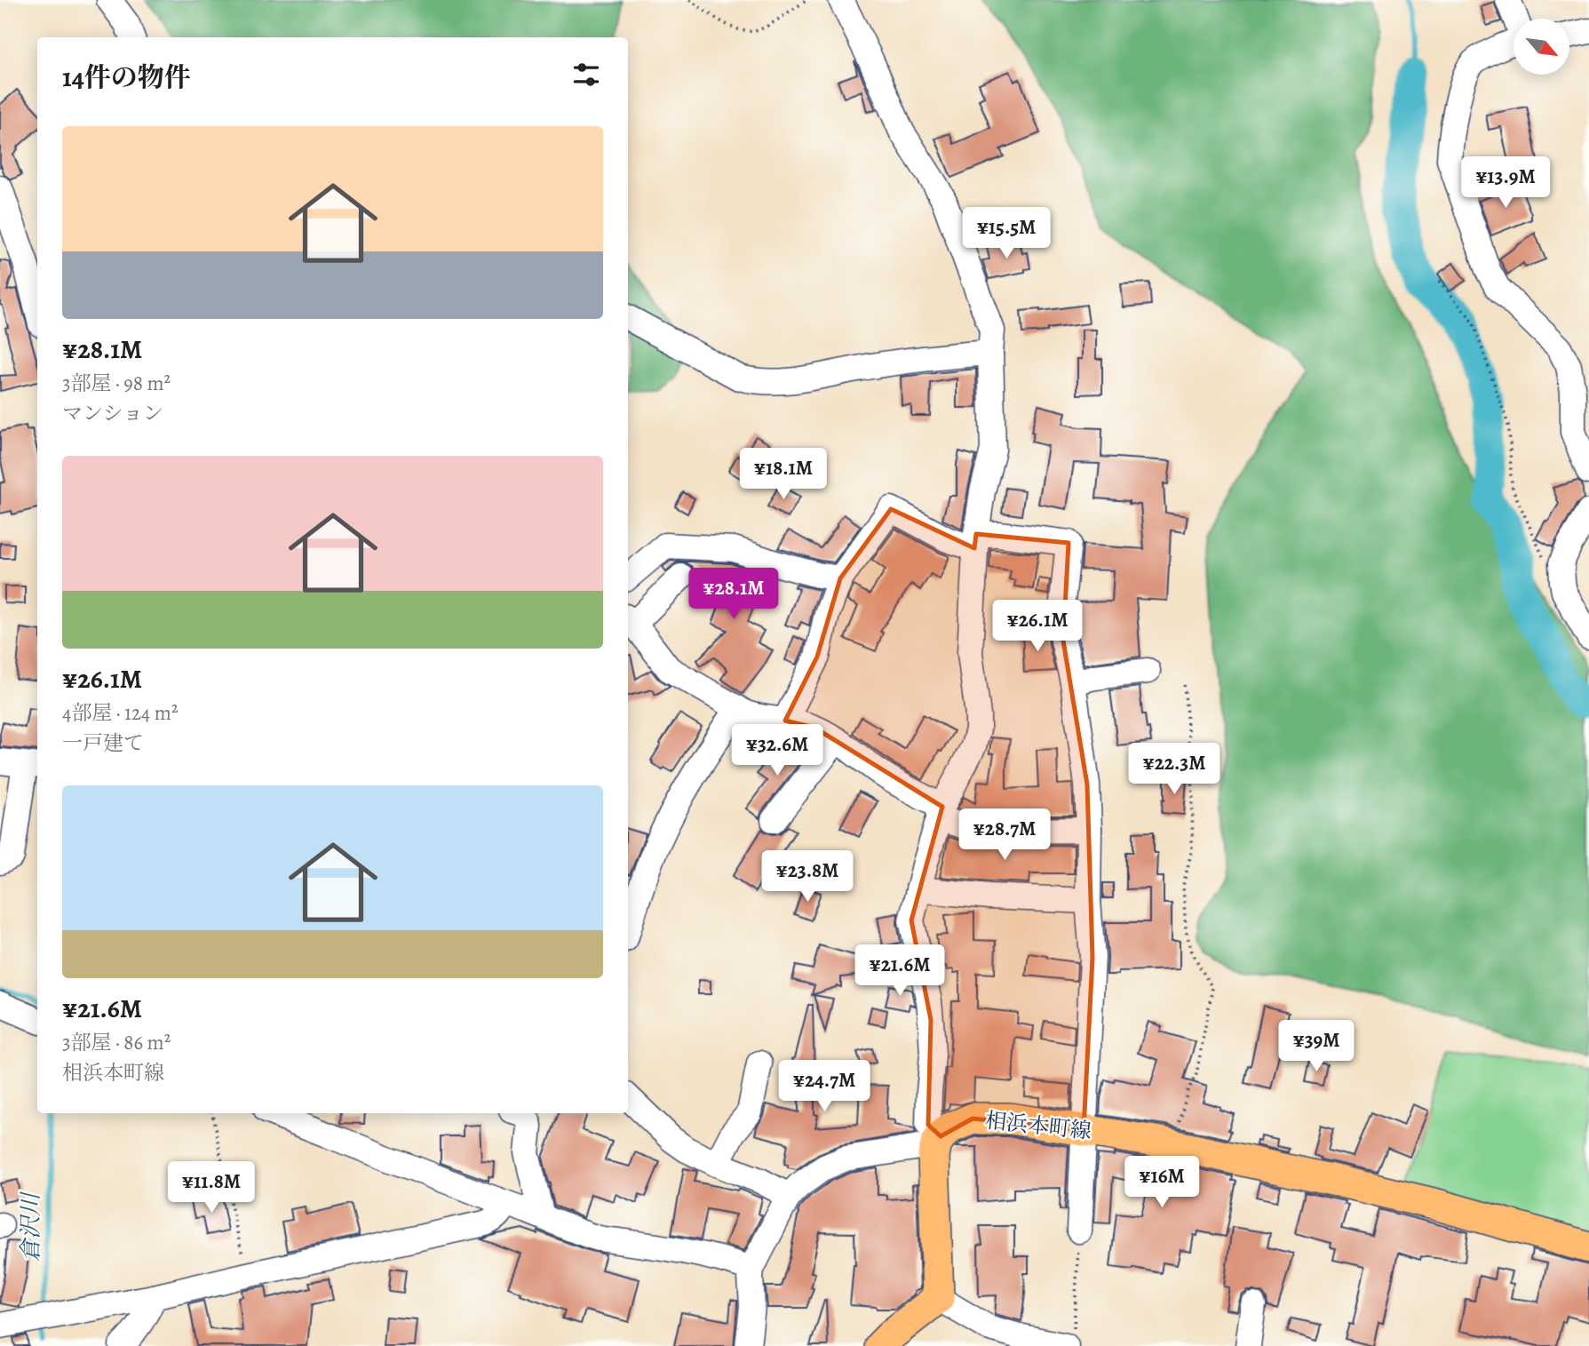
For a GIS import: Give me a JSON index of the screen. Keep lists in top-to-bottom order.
{
  "streets": {
    "main road": ["相浜本町線"]
  },
  "water": ["倉沢川"],
  "north": "bottom right",
  "page": {
    "heading": "14件の物件",
    "list": [
      {
        "name": "¥28.1M",
        "note": "3部屋 · 98 m² · マンション"
      },
      {
        "name": "¥26.1M",
        "note": "4部屋 · 124 m² · 一戸建て"
      },
      {
        "name": "¥21.6M",
        "note": "3部屋 · 86 m² · 相浜本町線"
      }
    ],
    "price": [
      "¥13.9M",
      "¥15.5M",
      "¥18.1M",
      "¥28.1M",
      "¥26.1M",
      "¥32.6M",
      "¥22.3M",
      "¥28.7M",
      "¥23.8M",
      "¥21.6M",
      "¥39M",
      "¥24.7M",
      "¥16M",
      "¥11.8M"
    ]
  }
}
